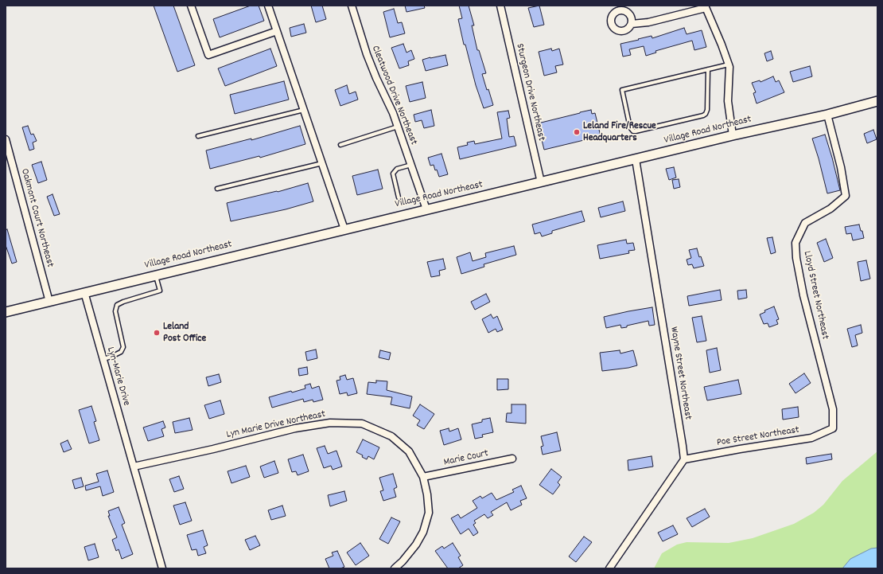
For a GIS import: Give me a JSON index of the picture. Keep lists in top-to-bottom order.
{
  "streets": {
    "main road": ["Village Road Northeast"],
    "street": [
      "Sturgeon Drive Northeast",
      "Cleatwood Drive Northeast",
      "Oakmont Court Northeast",
      "Lloyd Street Northeast",
      "Wayne Street Northeast",
      "Lyn-Marie Drive",
      "Lyn Marie Drive Northeast",
      "Poe Street Northeast",
      "Marie Court"
    ]
  },
  "crossings": [
    ["Sturgeon Drive Northeast", "Village Road Northeast"],
    ["Cleatwood Drive Northeast", "Village Road Northeast"],
    ["Village Road Northeast", "Oakmont Court Northeast"],
    ["Village Road Northeast", "Lloyd Street Northeast"],
    ["Village Road Northeast", "Wayne Street Northeast"],
    ["Village Road Northeast", "Lyn-Marie Drive"],
    ["Lloyd Street Northeast", "Poe Street Northeast"],
    ["Wayne Street Northeast", "Poe Street Northeast"],
    ["Lyn-Marie Drive", "Lyn Marie Drive Northeast"],
    ["Lyn Marie Drive Northeast", "Marie Court"]
  ],
  "places": ["Leland Fire/Rescue Headquarters", "Leland Post Office"]
}
